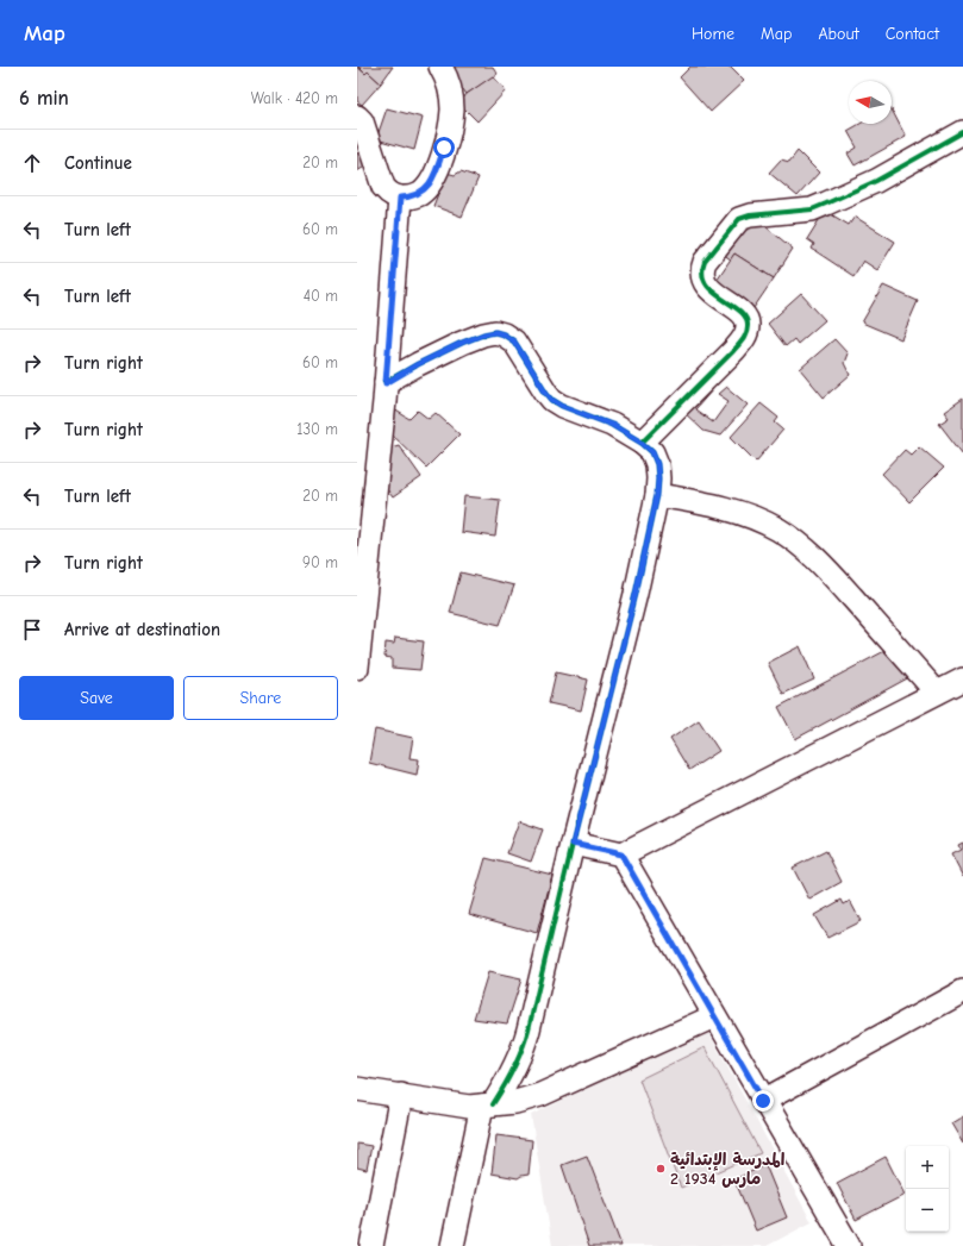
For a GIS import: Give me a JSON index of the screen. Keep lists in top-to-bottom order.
{
  "places": ["المدرسة الإبتدائية 2 مارس 1934"],
  "north": "left",
  "page": {
    "header": "Map",
    "nav": [
      "Home",
      "Map",
      "About",
      "Contact"
    ],
    "heading": ["6 min", "Walk · 420 m"],
    "list": [
      ["Continue", "20 m"],
      ["Turn left", "60 m"],
      ["Turn left", "40 m"],
      ["Turn right", "60 m"],
      ["Turn right", "130 m"],
      ["Turn left", "20 m"],
      ["Turn right", "90 m"],
      "Arrive at destination"
    ],
    "buttons": ["Save", "Share"],
    "map_buttons": ["+", "−"]
  }
}
